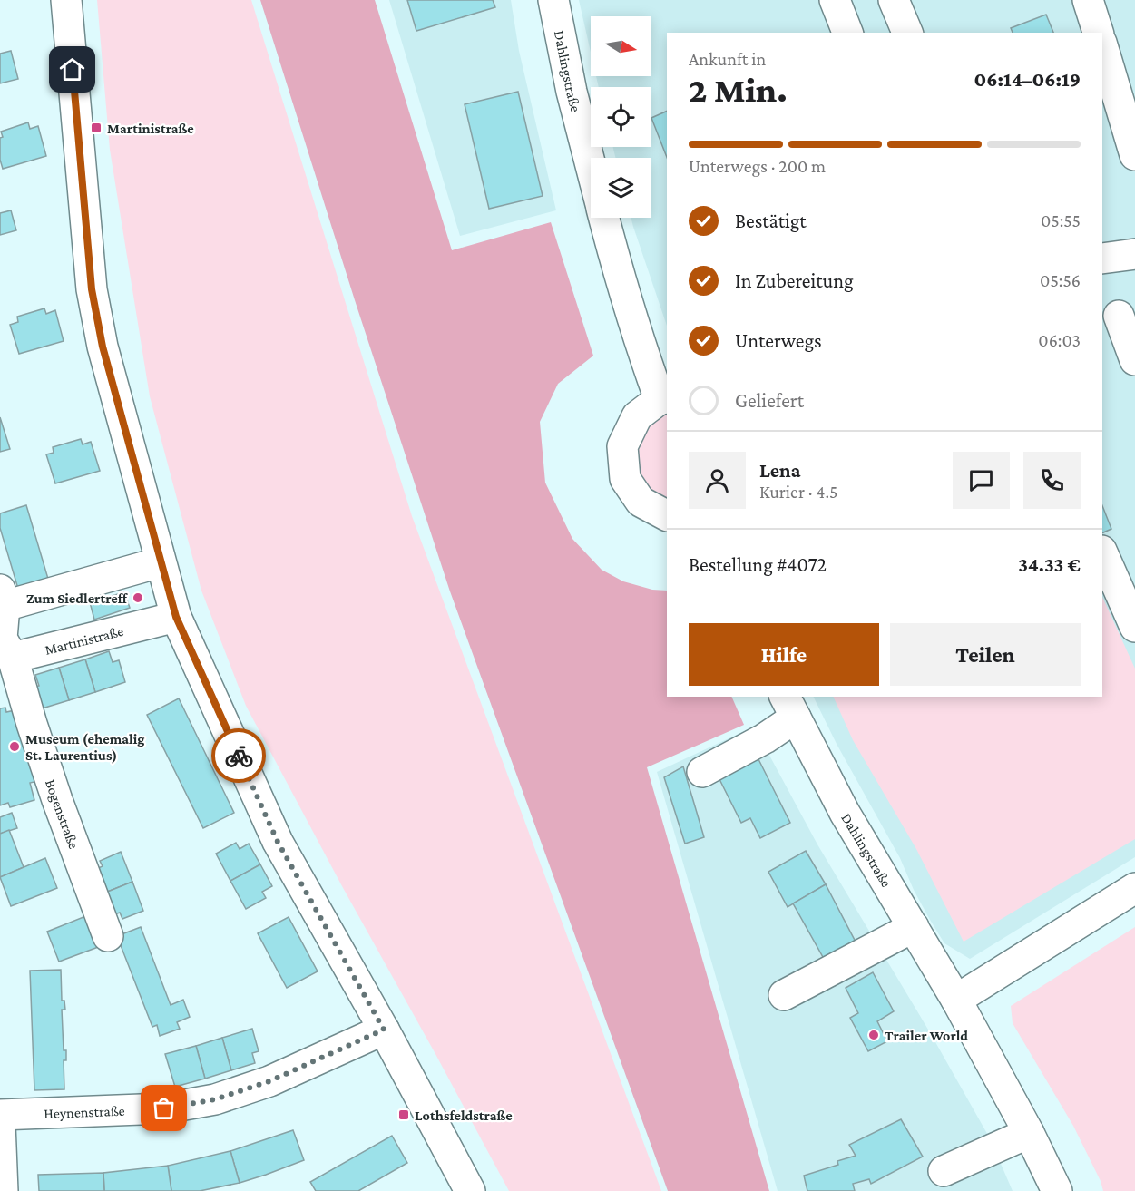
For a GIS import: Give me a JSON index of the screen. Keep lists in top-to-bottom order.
{
  "streets": {
    "street": [
      "Dahlingstraße",
      "Martinistraße",
      "Bogenstraße",
      "Heynenstraße"
    ]
  },
  "crossings": [
    ["Martinistraße", "Bogenstraße"]
  ],
  "places": {
    "transit": ["Martinistraße", "Lothsfeldstraße"],
    "other": ["Zum Siedlertreff", "Museum (ehemalig St. Laurentius)", "Trailer World"]
  },
  "north": "right",
  "page": {
    "heading": ["2 Min.", "Ankunft in", "06:14–06:19"],
    "panel": [
      "Lena",
      "Kurier · 4.5",
      "Bestellung #4072",
      "34.33 €"
    ],
    "bar": "Unterwegs · 200 m",
    "list": [
      ["Bestätigt", "05:55"],
      ["In Zubereitung", "05:56"],
      ["Unterwegs", "06:03"],
      "Geliefert"
    ],
    "buttons": ["Hilfe", "Teilen"]
  }
}
